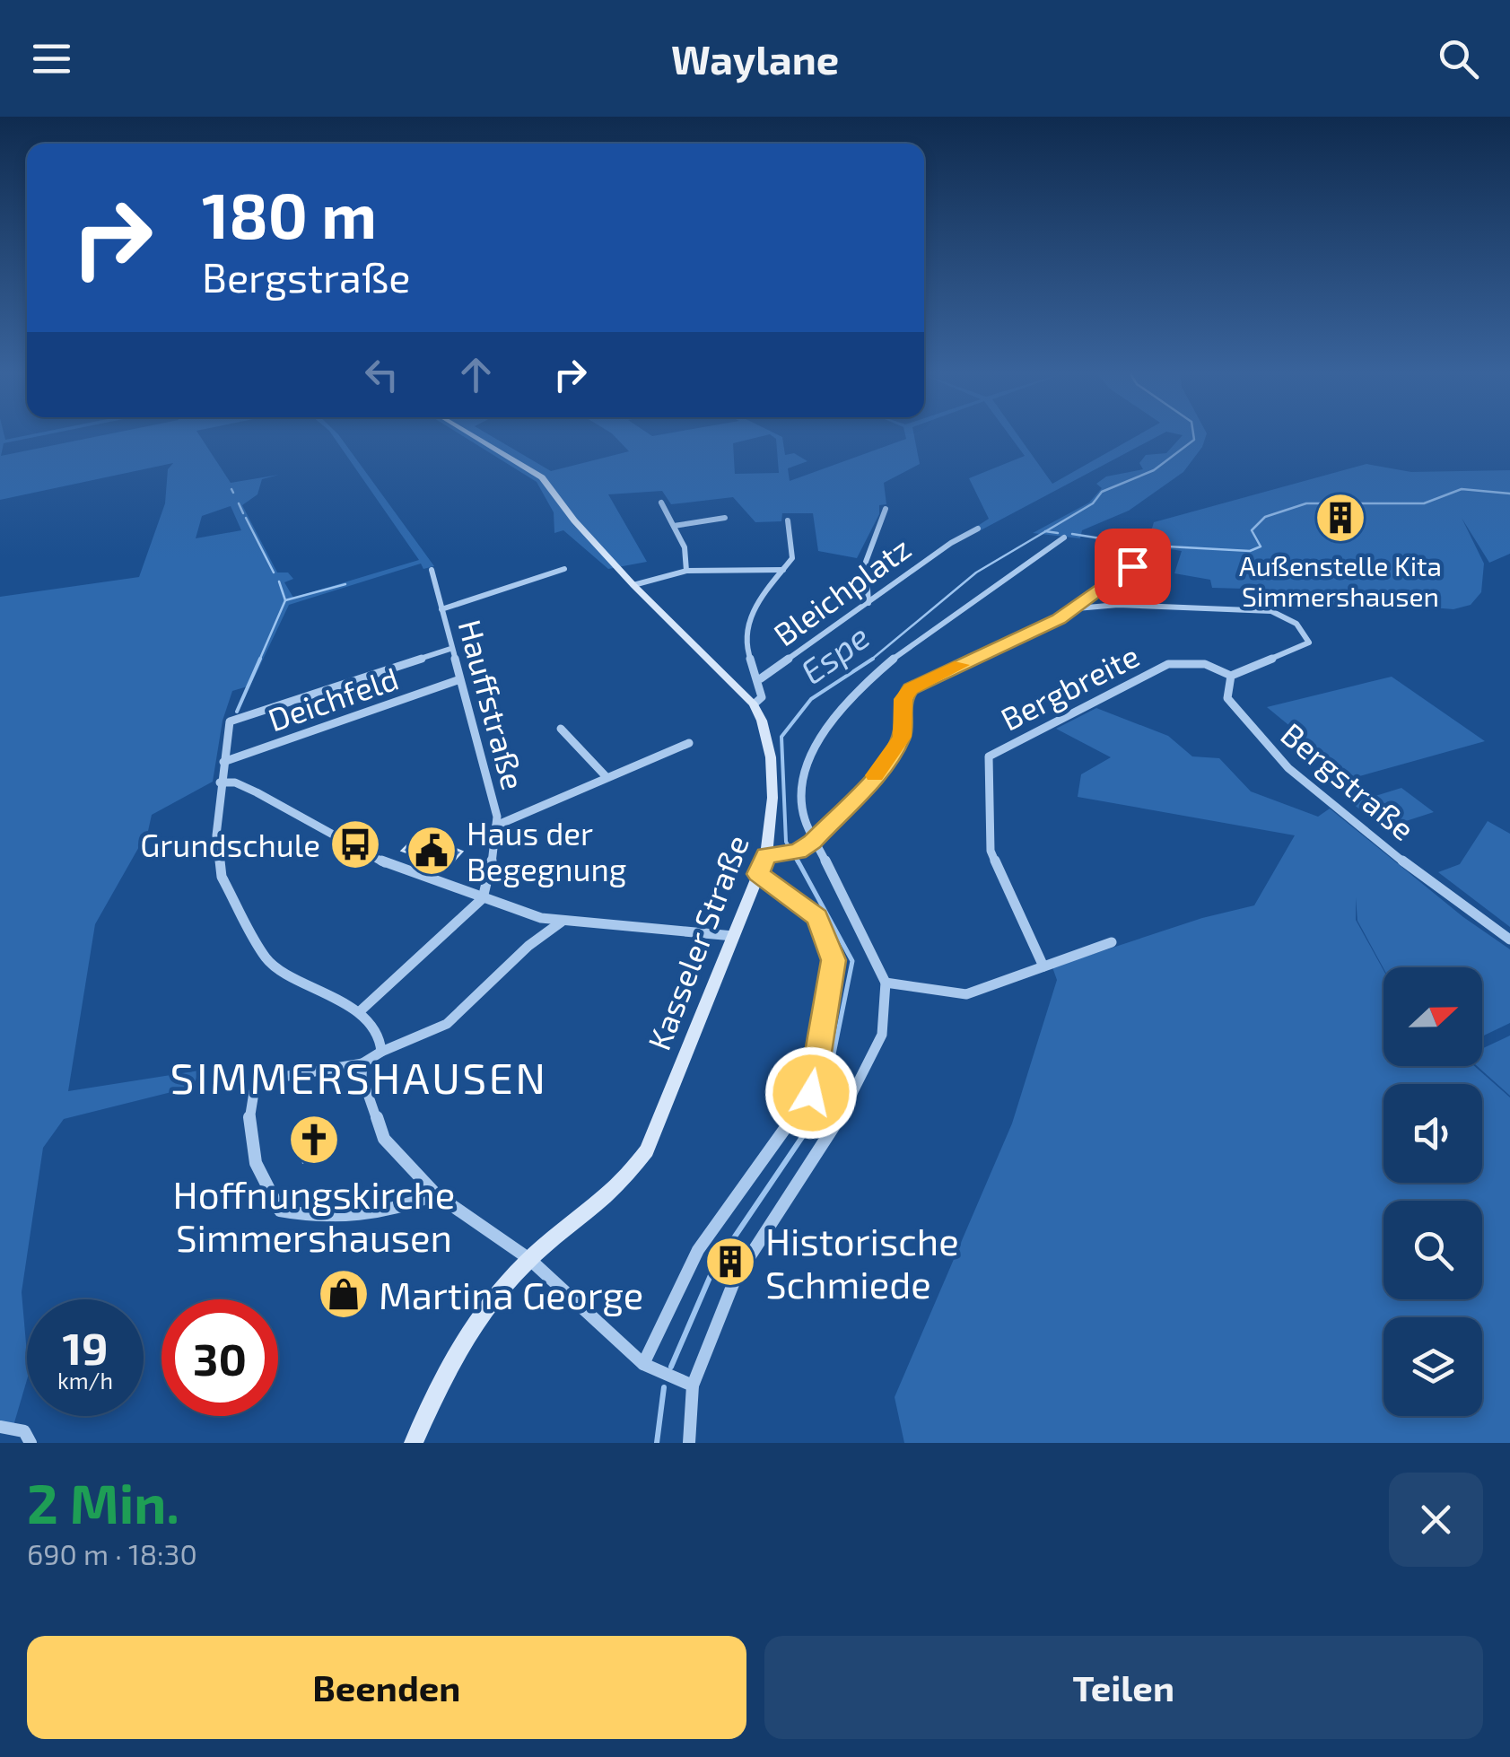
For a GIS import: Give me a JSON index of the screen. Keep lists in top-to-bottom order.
{
  "streets": {
    "street": [
      "Bleichplatz",
      "Bergbreite",
      "Deichfeld",
      "Hauffstraße",
      "Bergstraße",
      "Kasseler Straße"
    ]
  },
  "crossings": [
    ["Bleichplatz", "Kasseler Straße"],
    ["Bergbreite", "Bergstraße"],
    ["Deichfeld", "Hauffstraße"]
  ],
  "districts": ["SIMMERSHAUSEN"],
  "water": ["Espe"],
  "places": {
    "building": ["Außenstelle Kita Simmershausen", "Historische Schmiede"],
    "bus stop": ["Grundschule"],
    "public building": ["Haus der Begegnung"],
    "church": ["Hoffnungskirche Simmershausen"],
    "shop": ["Martina George"]
  },
  "north": "right",
  "page": {
    "header": "Waylane",
    "turn": ["180 m", "Bergstraße"],
    "speed": "19 km/h",
    "limit": "30",
    "heading": ["2 Min.", "690 m · 18:30"],
    "buttons": ["Beenden", "Teilen"]
  }
}
